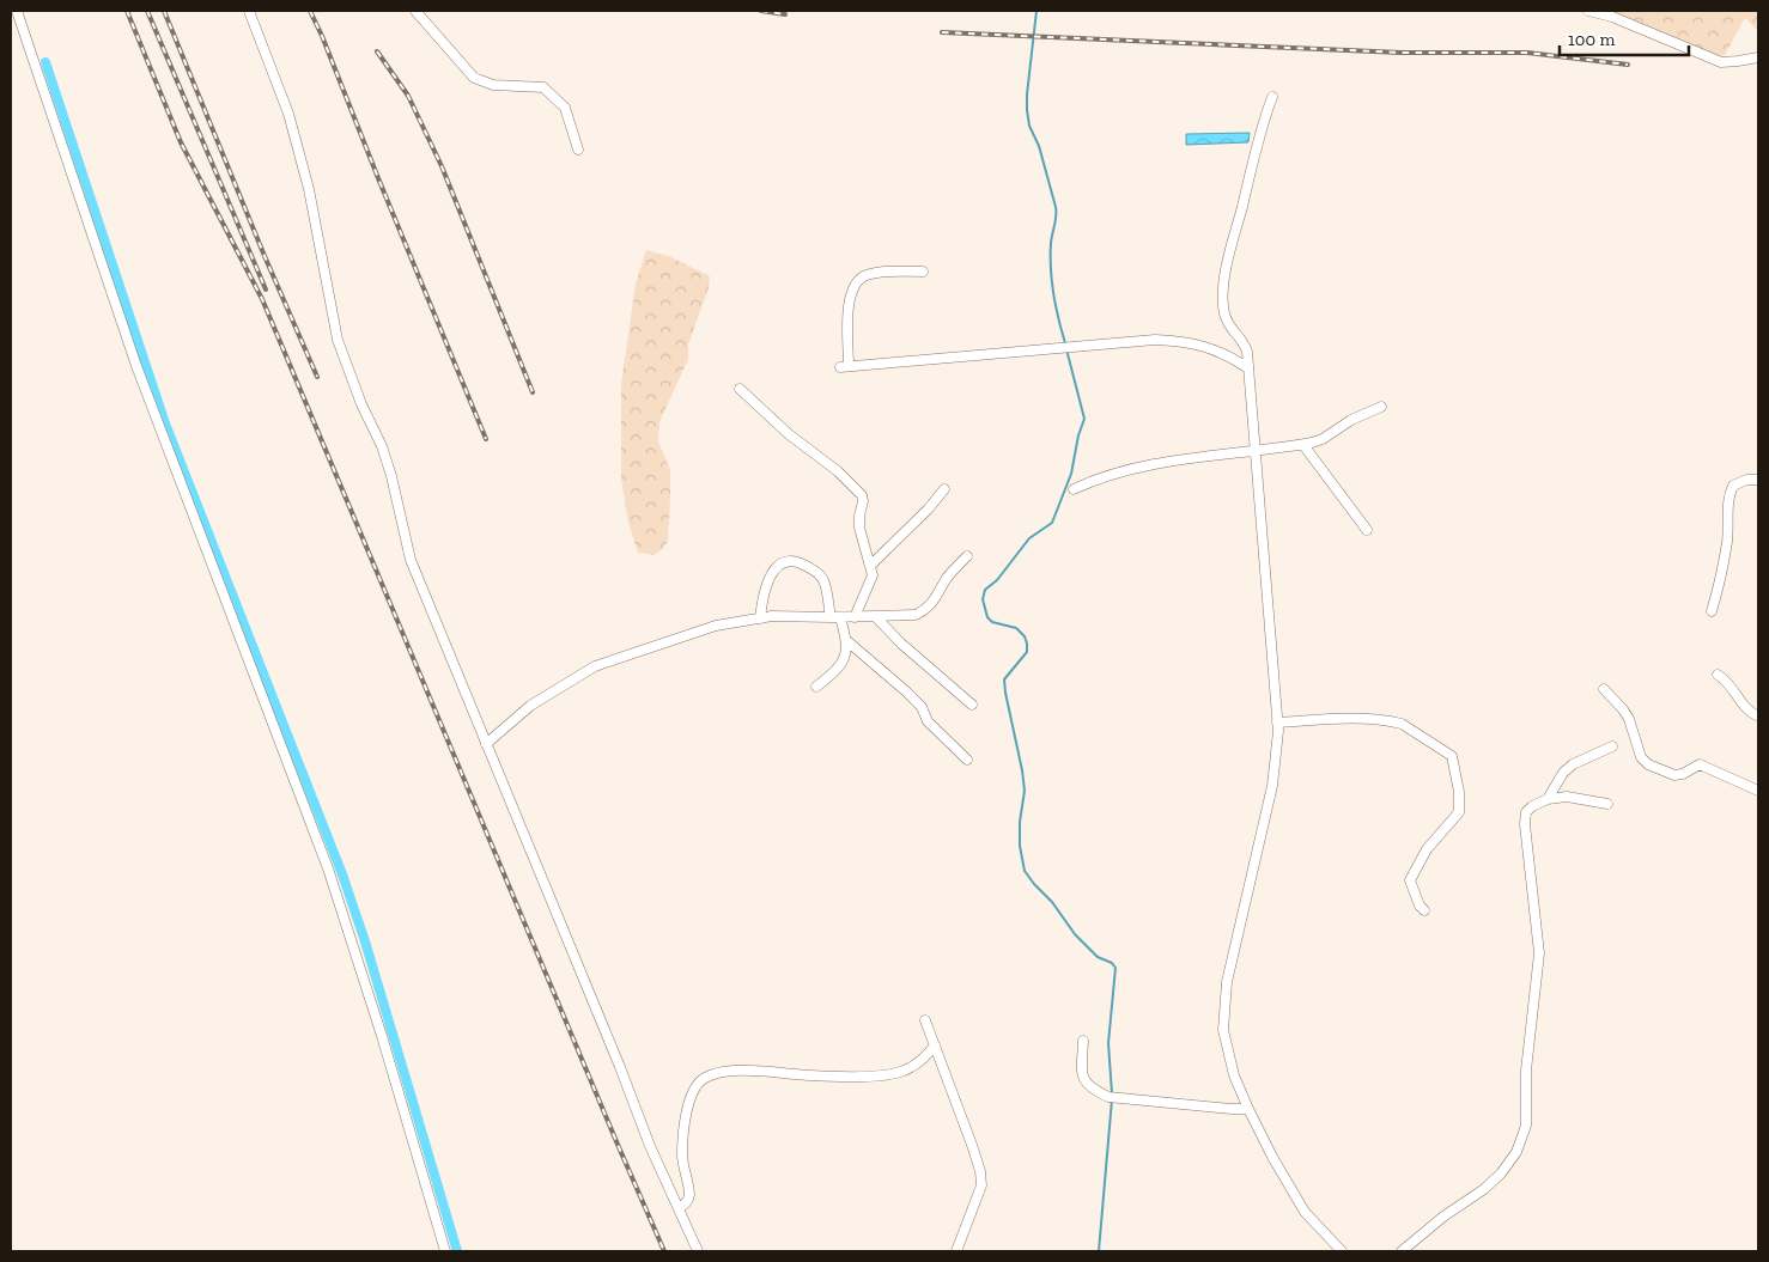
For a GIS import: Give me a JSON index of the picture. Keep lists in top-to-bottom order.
{
  "scale_bar": "100 m"
}
